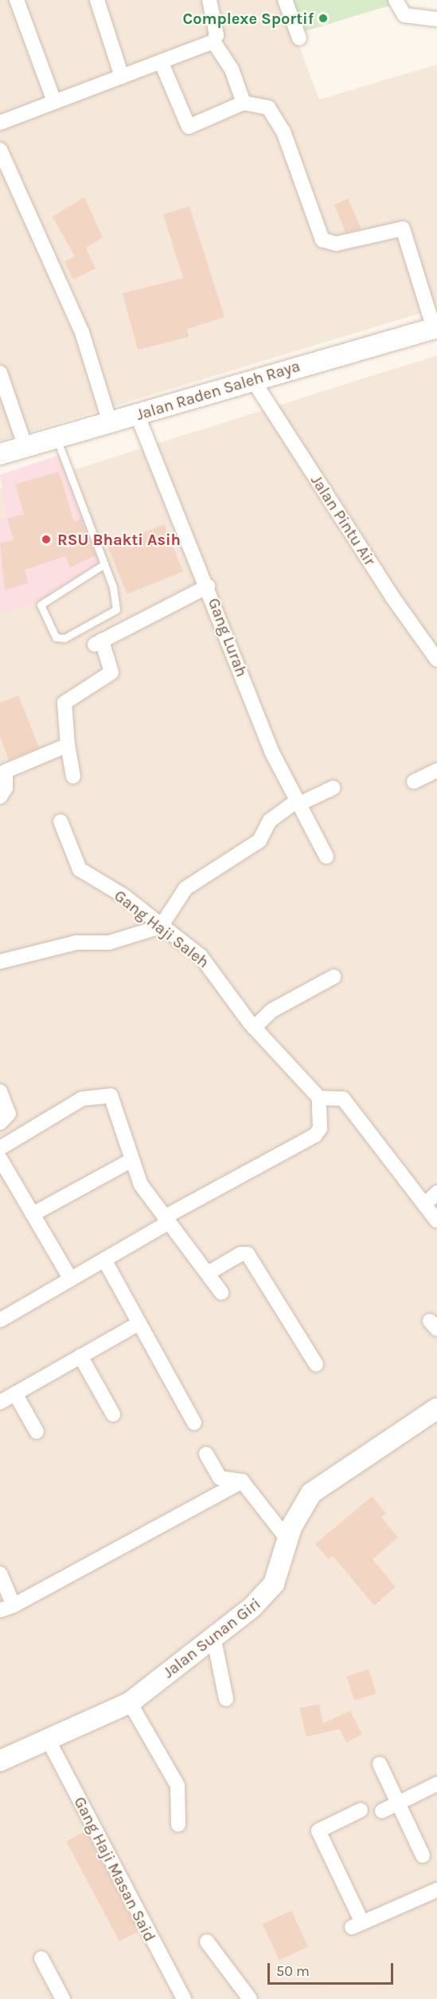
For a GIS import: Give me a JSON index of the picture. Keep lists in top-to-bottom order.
{
  "streets": {
    "street": [
      "Jalan Raden Saleh Raya",
      "Jalan Pintu Air",
      "Gang Lurah",
      "Gang Haji Saleh",
      "Jalan Sunan Giri",
      "Gang Haji Masan Said"
    ]
  },
  "crossings": [
    ["Jalan Raden Saleh Raya", "Jalan Pintu Air"],
    ["Jalan Raden Saleh Raya", "Gang Lurah"],
    ["Jalan Sunan Giri", "Gang Haji Masan Said"]
  ],
  "places": ["Complexe Sportif", "RSU Bhakti Asih"],
  "scale_bar": "50 m"
}
